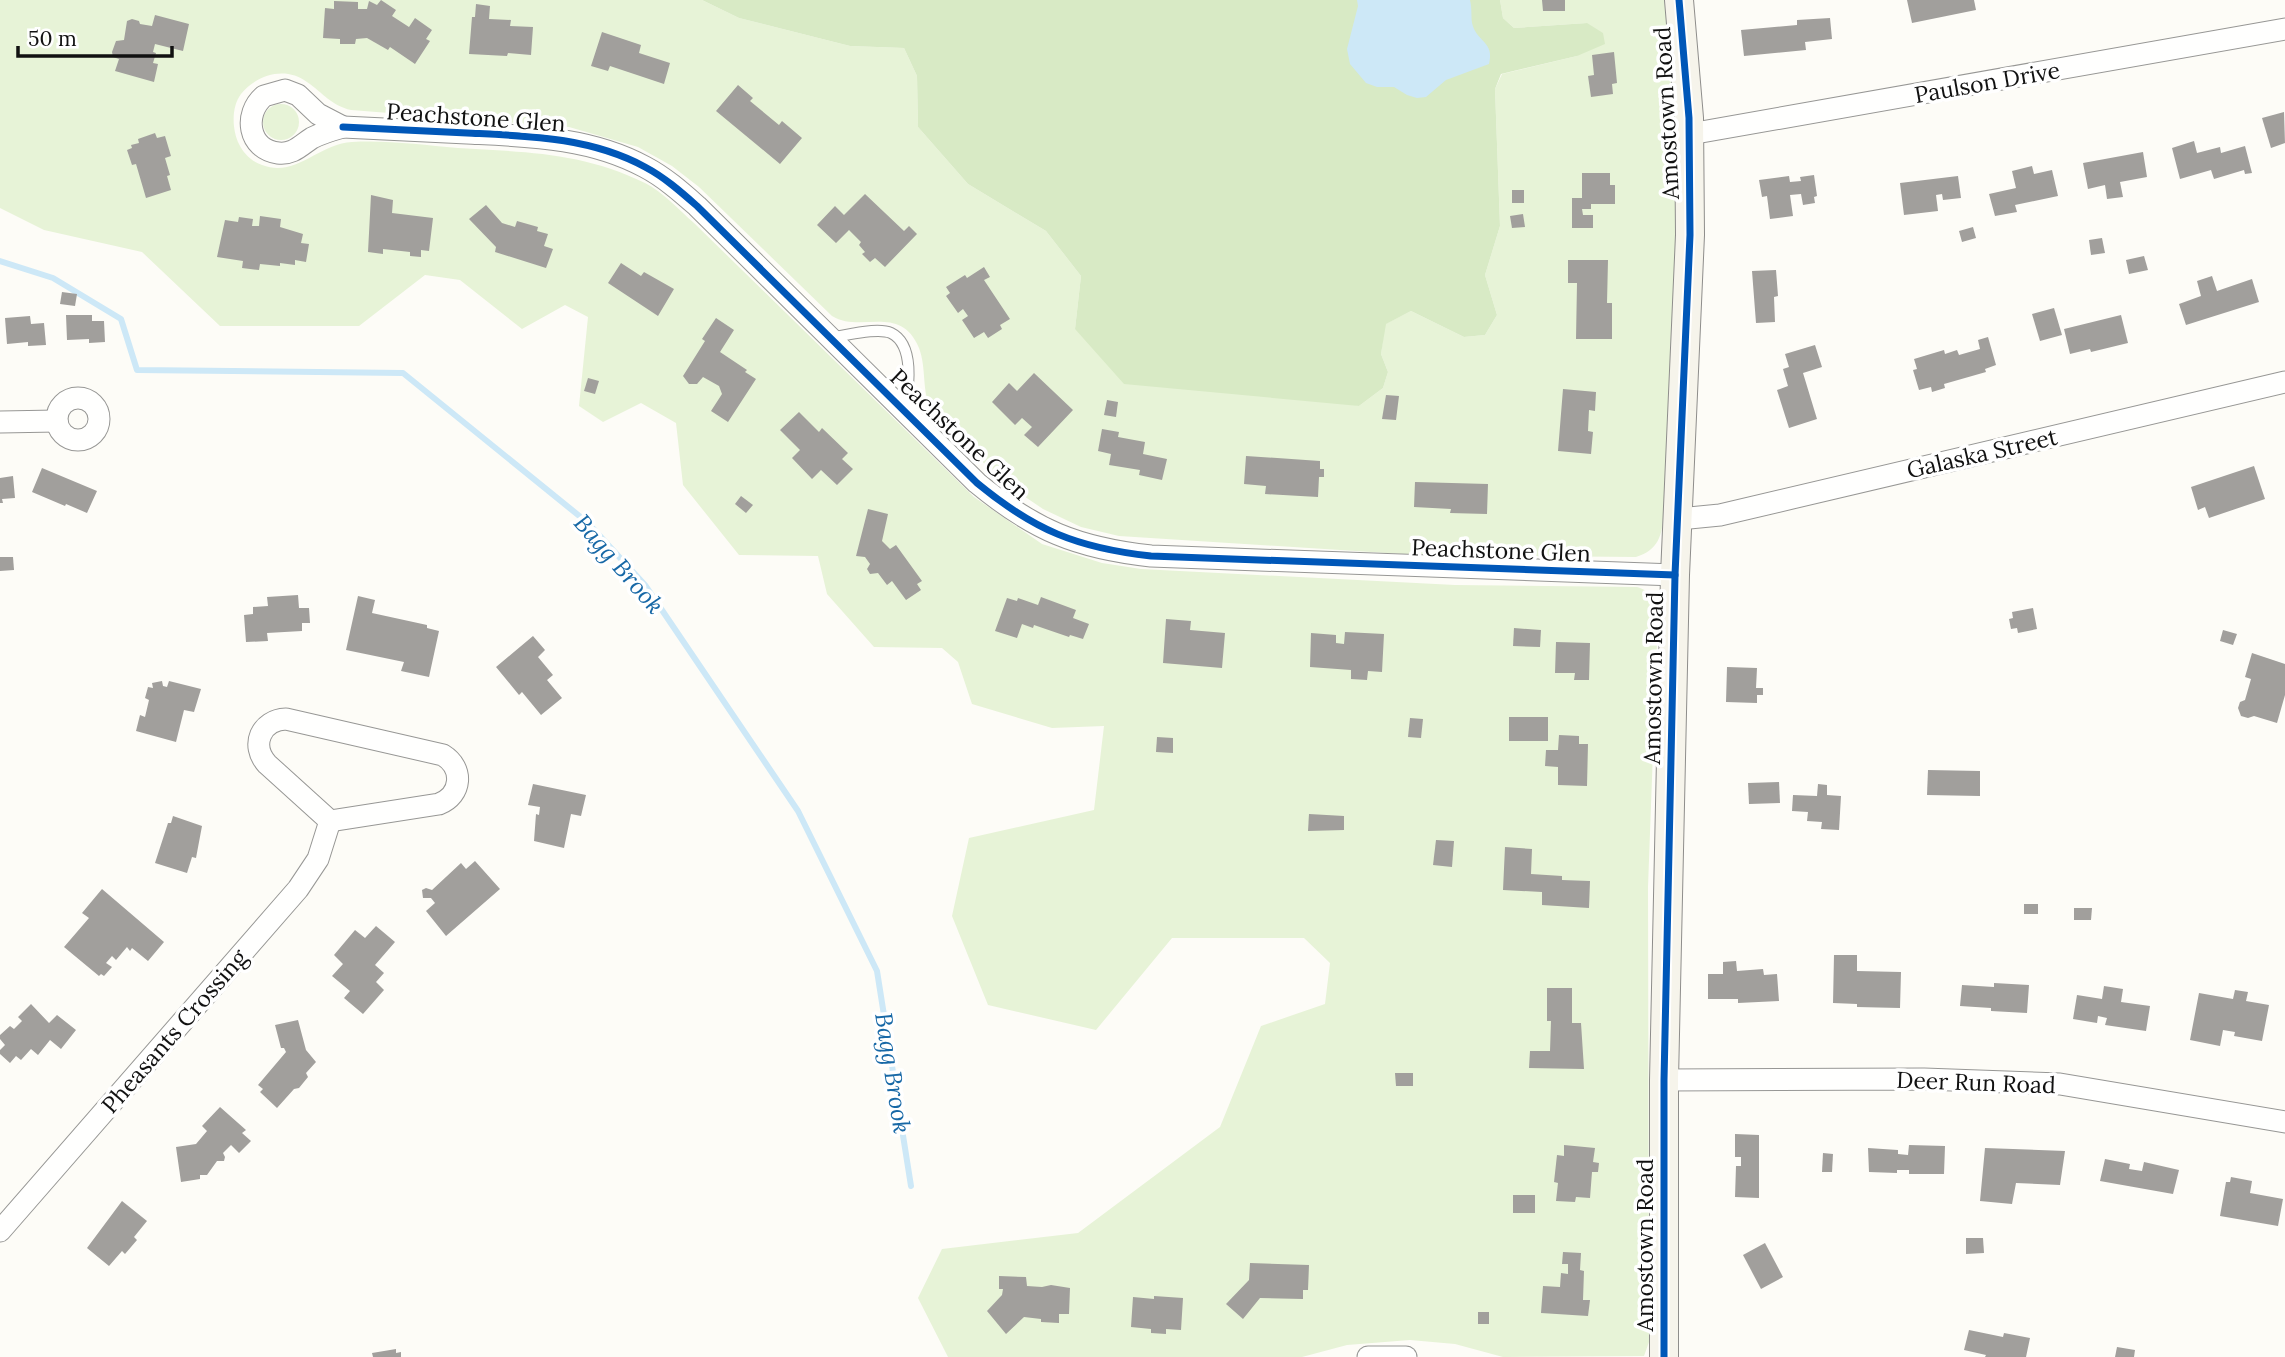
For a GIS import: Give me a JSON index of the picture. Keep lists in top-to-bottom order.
{
  "streets": {
    "street": [
      "Paulson Drive",
      "Amostown Road",
      "Peachstone Glen",
      "Galaska Street",
      "Pheasants Crossing",
      "Deer Run Road"
    ]
  },
  "crossings": [
    ["Paulson Drive", "Amostown Road"],
    ["Amostown Road", "Peachstone Glen"],
    ["Amostown Road", "Galaska Street"],
    ["Amostown Road", "Deer Run Road"]
  ],
  "water": ["Bagg Brook"],
  "scale_bar": "50 m"
}
